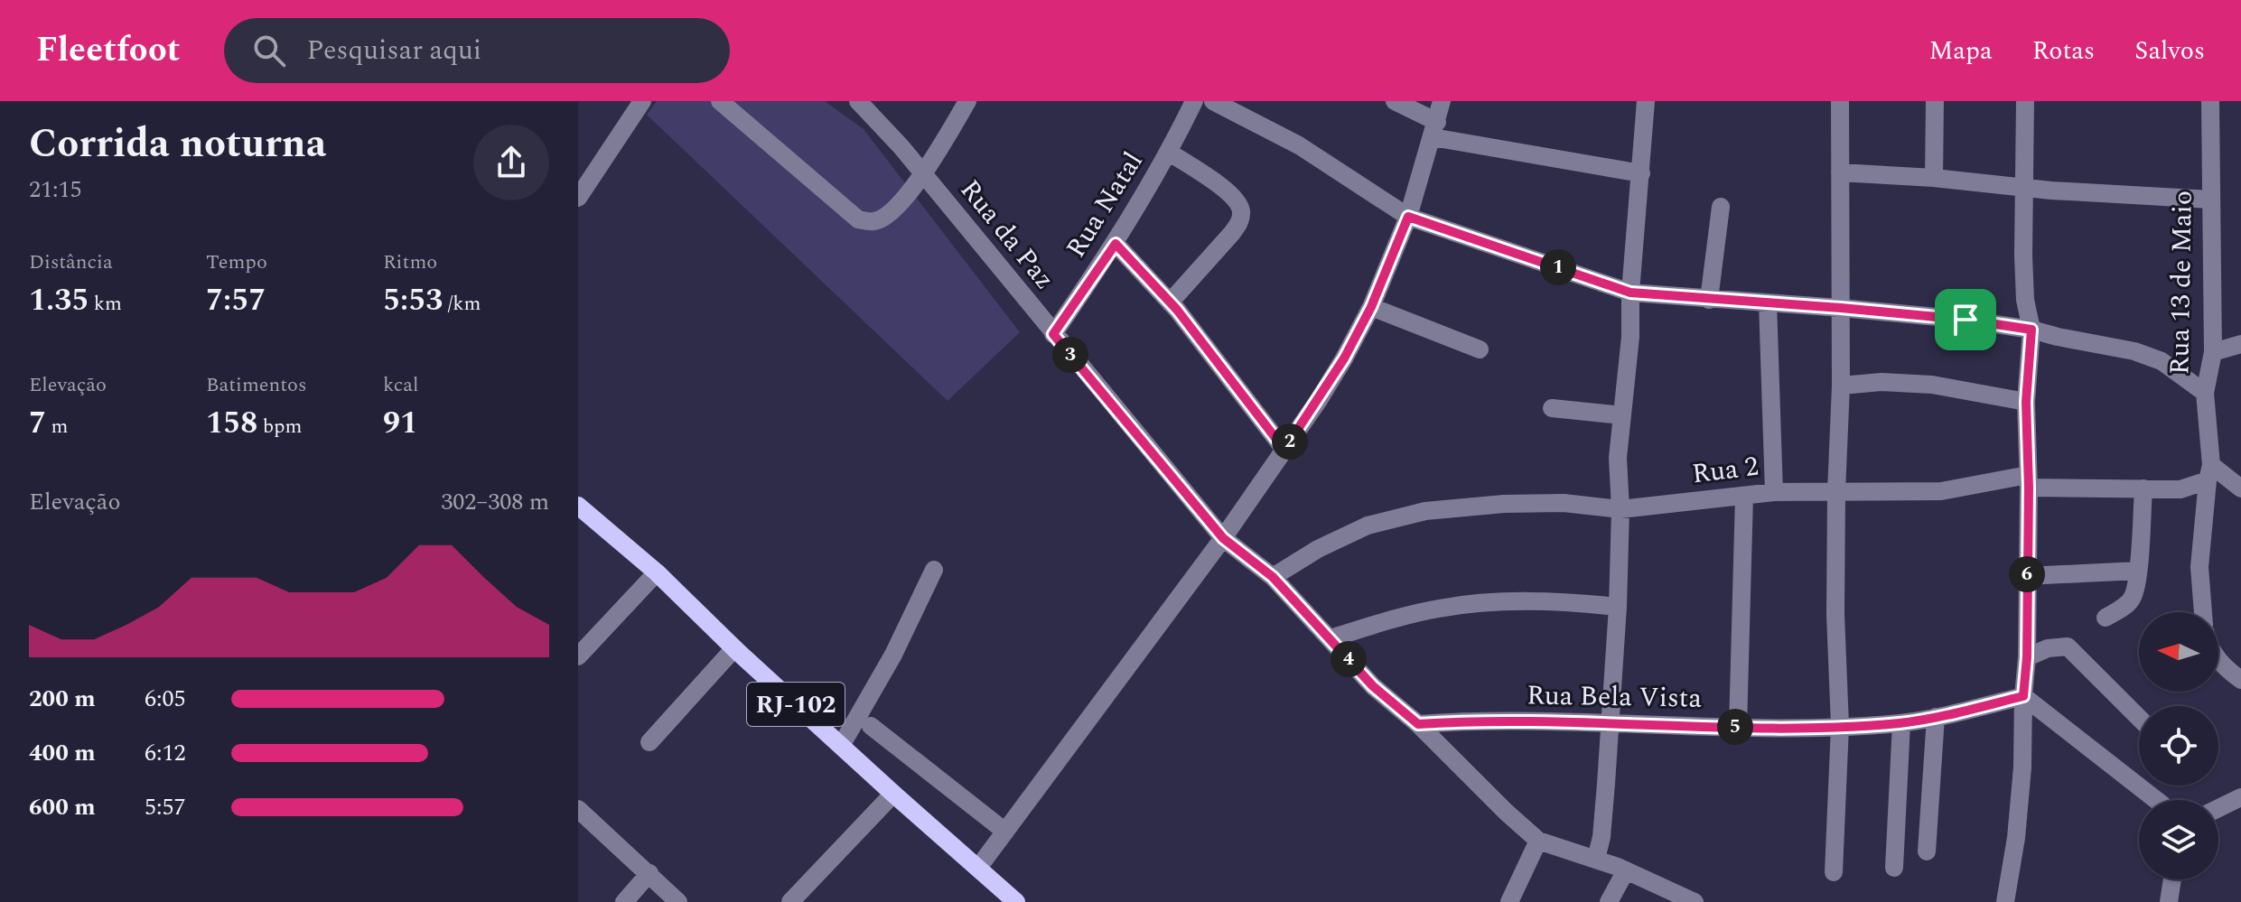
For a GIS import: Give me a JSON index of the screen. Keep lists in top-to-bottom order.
{
  "streets": {
    "main road": ["RJ-102"],
    "street": [
      "Rua Natal",
      "Rua da Paz",
      "Rua 13 de Maio",
      "Rua 2",
      "Rua Bela Vista"
    ]
  },
  "crossings": [
    ["Rua Natal", "Rua da Paz"],
    ["Rua da Paz", "Rua 2"],
    ["Rua da Paz", "Rua Bela Vista"],
    ["Rua 13 de Maio", "Rua 2"]
  ],
  "north": "left",
  "page": {
    "header": "Fleetfoot",
    "search": "Pesquisar aqui",
    "nav": ["Mapa", "Rotas", "Salvos"],
    "heading": ["Corrida noturna", "21:15"],
    "stats": [
      ["Distância", "1.35 km"],
      ["Tempo", "7:57"],
      ["Ritmo", "5:53 /km"],
      ["Elevação", "7 m"],
      ["Batimentos", "158 bpm"],
      ["kcal", "91"]
    ],
    "pins": [
      "1",
      "3",
      "2",
      "6",
      "4",
      "5"
    ],
    "chart": ["Elevação", "302–308 m"],
    "list": [
      {
        "name": "200 m",
        "note": "6:05"
      },
      {
        "name": "400 m",
        "note": "6:12"
      },
      {
        "name": "600 m",
        "note": "5:57"
      }
    ]
  }
}
